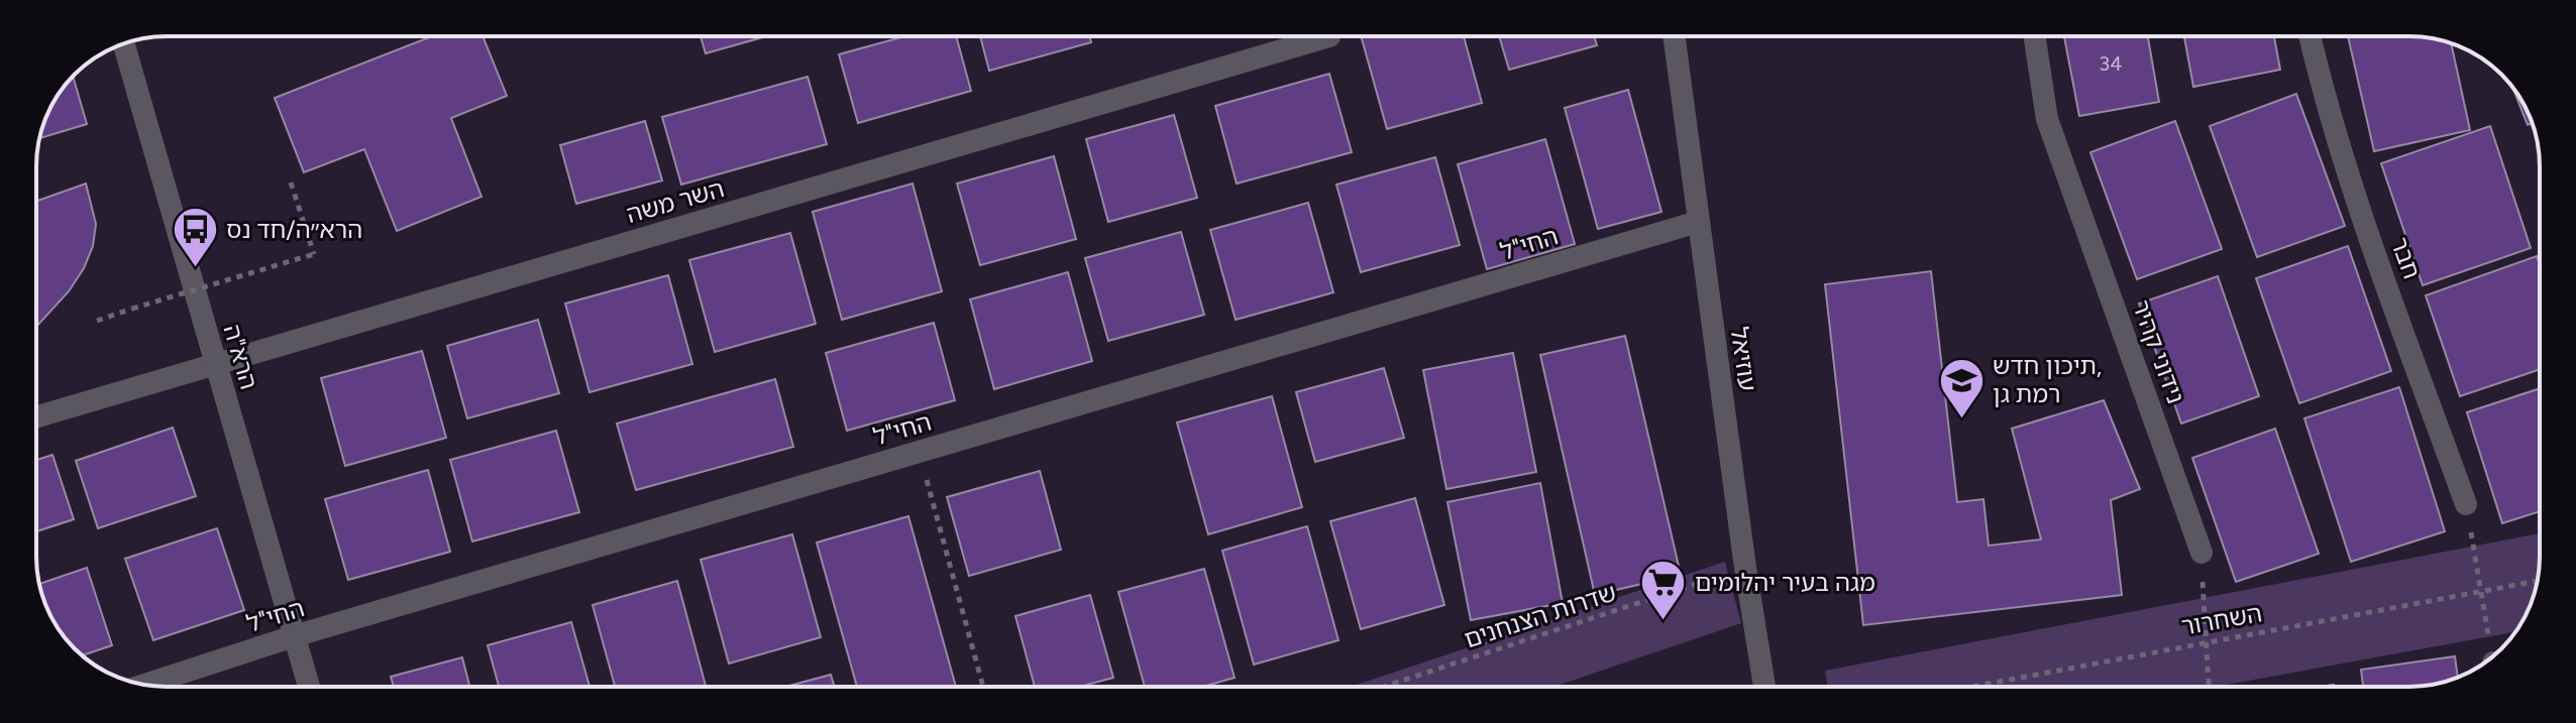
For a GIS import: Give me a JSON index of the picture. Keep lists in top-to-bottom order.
{
  "streets": {
    "street": [
      "השר משה",
      "החי\"ל",
      "חבר",
      "נידוני קהיר",
      "הרא\"ה",
      "עוזיאל"
    ],
    "path": ["שדרות הצנחנים", "השחרור"]
  },
  "crossings": [
    ["השר משה", "הרא\"ה"],
    ["החי\"ל", "הרא\"ה"],
    ["החי\"ל", "עוזיאל"],
    ["עוזיאל", "שדרות הצנחנים"]
  ],
  "places": {
    "bus stop": ["הרא״ה/חד נס"],
    "school or university": ["תיכון חדש, רמת גן"],
    "supermarket": ["מגה בעיר יהלומים"]
  },
  "house_numbers": ["34"]
}
